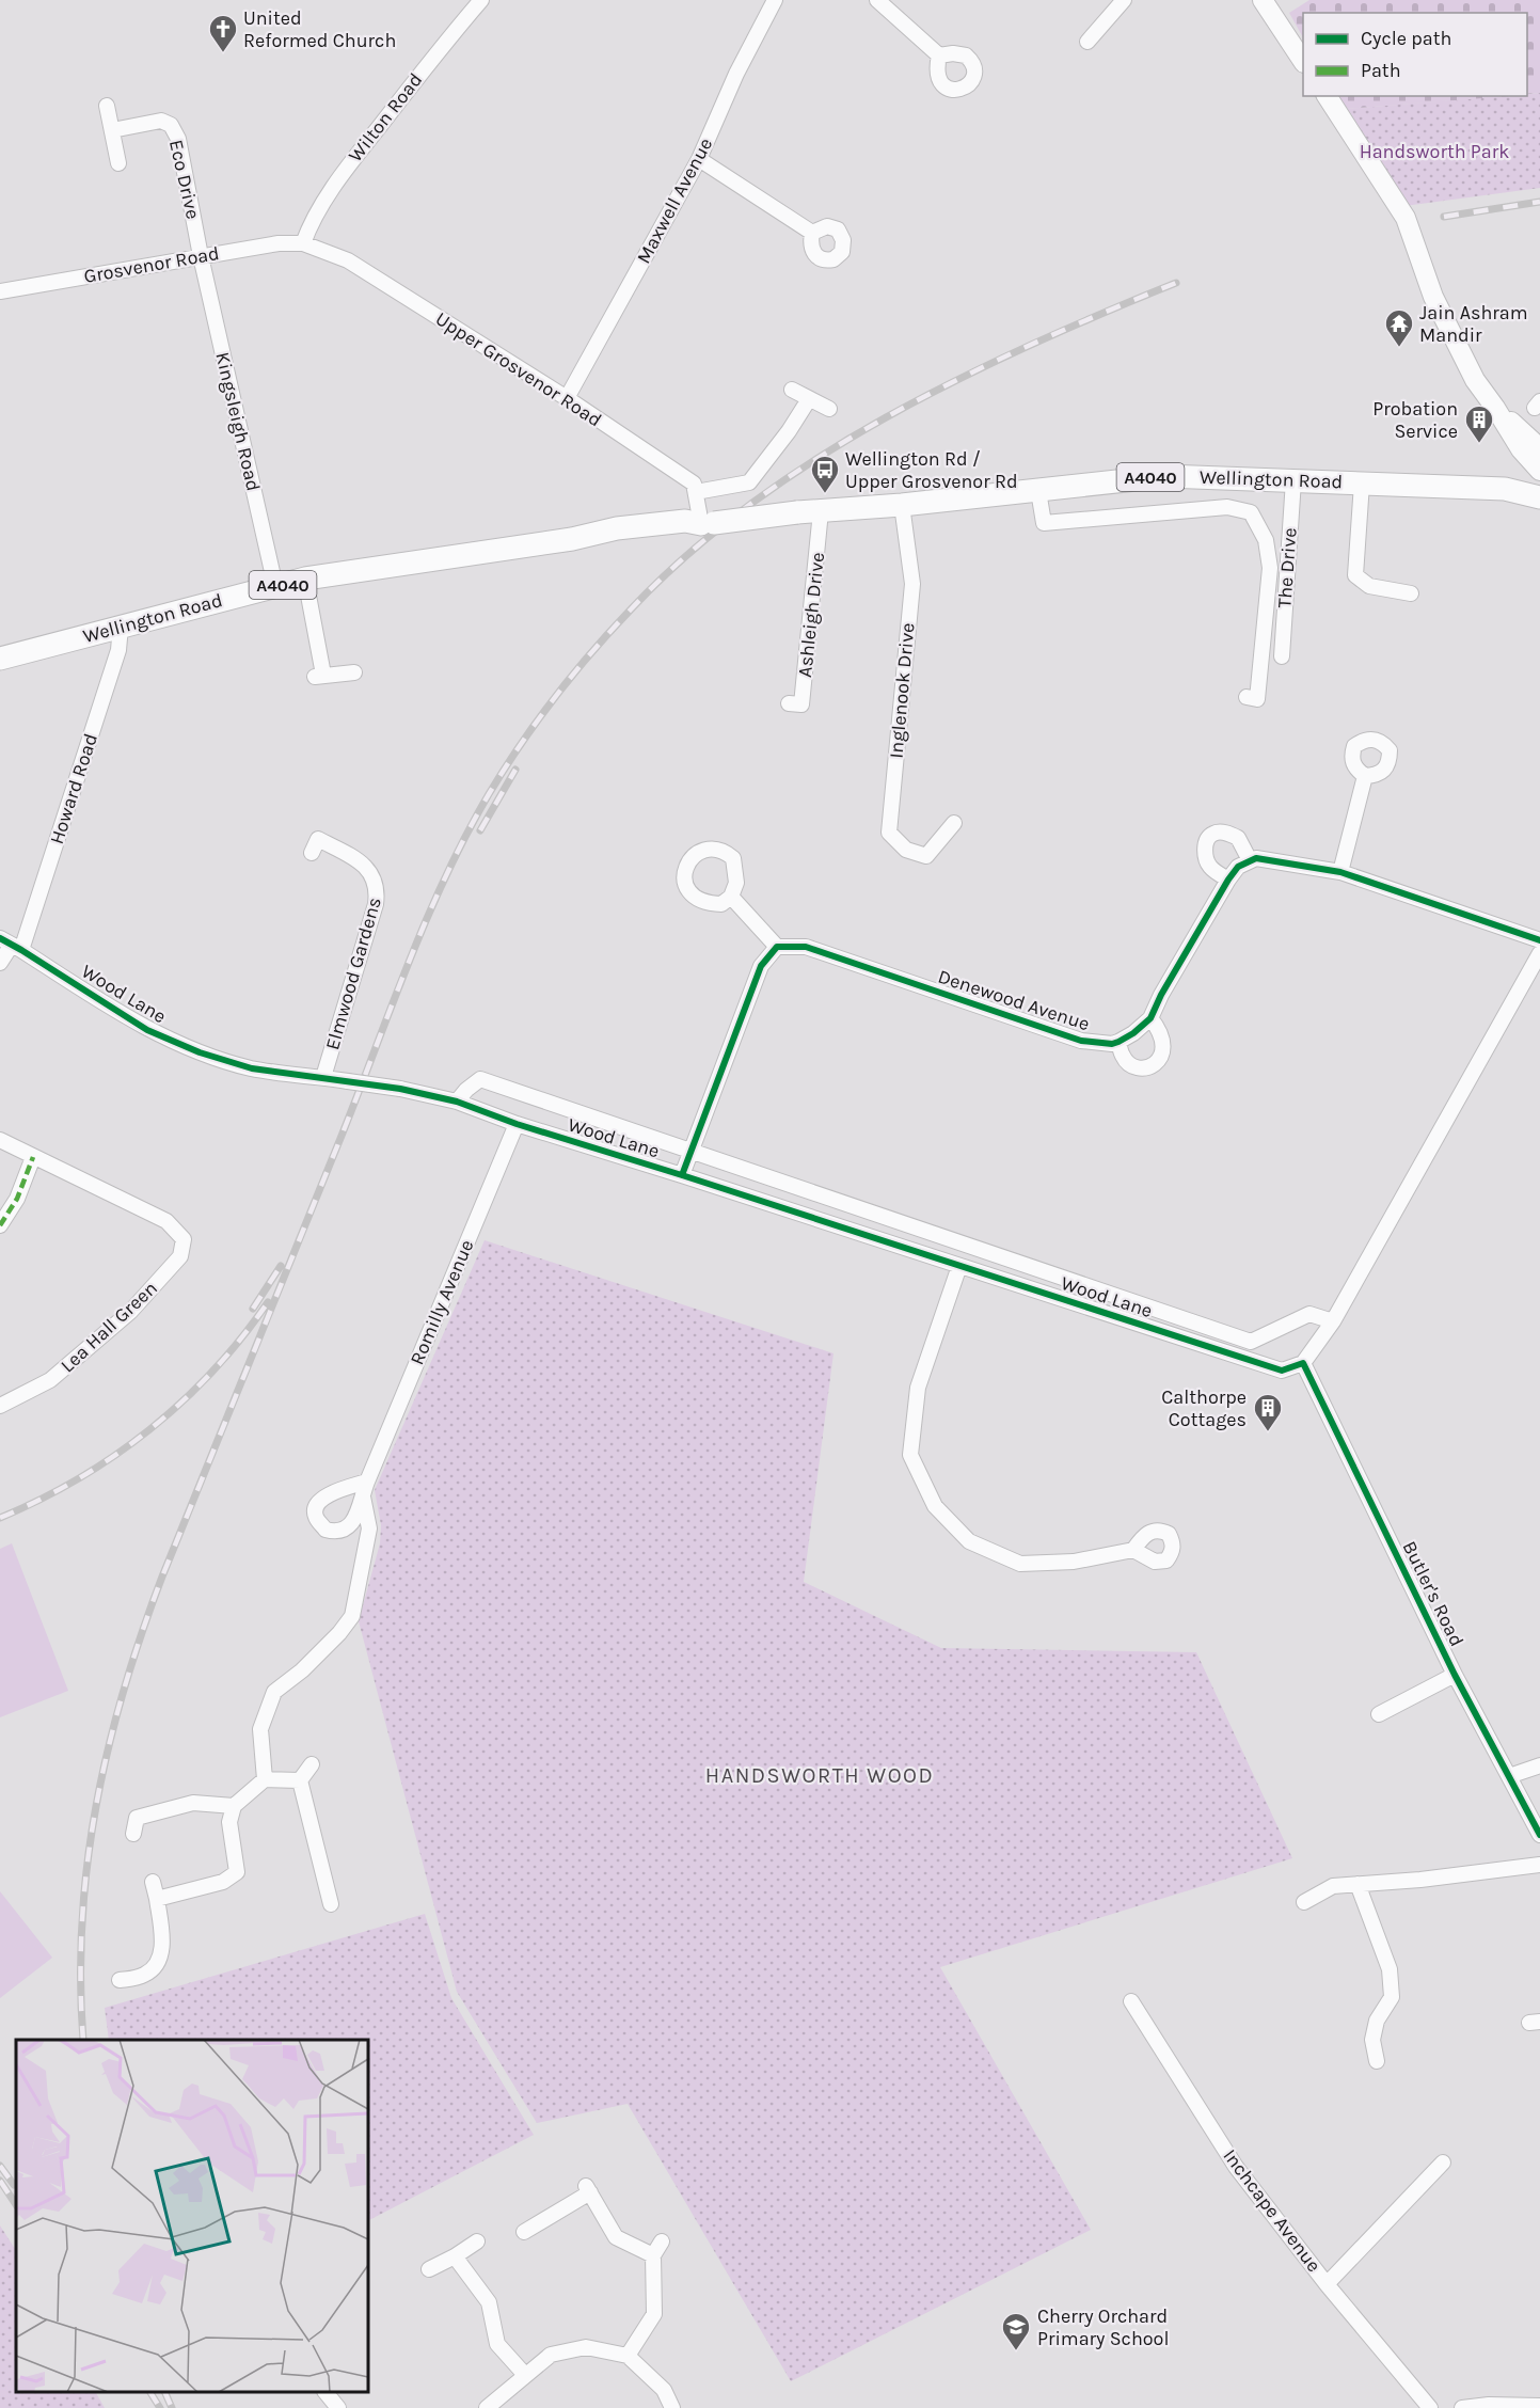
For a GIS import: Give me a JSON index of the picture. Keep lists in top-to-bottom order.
{
  "streets": {
    "main road": ["A4040", "Wellington Road"],
    "street": [
      "Wilton Road",
      "Eco Drive",
      "Maxwell Avenue",
      "Grosvenor Road",
      "Upper Grosvenor Road",
      "Kingsleigh Road",
      "The Drive",
      "Ashleigh Drive",
      "Inglenook Drive",
      "Howard Road",
      "Elmwood Gardens",
      "Wood Lane",
      "Denewood Avenue",
      "Romilly Avenue",
      "Lea Hall Green",
      "Butler's Road",
      "Inchcape Avenue"
    ]
  },
  "crossings": [
    ["Wilton Road", "Grosvenor Road"],
    ["Wilton Road", "Upper Grosvenor Road"],
    ["Eco Drive", "Grosvenor Road"],
    ["Eco Drive", "Kingsleigh Road"],
    ["Maxwell Avenue", "Upper Grosvenor Road"],
    ["Grosvenor Road", "Upper Grosvenor Road"],
    ["Grosvenor Road", "Kingsleigh Road"],
    ["Kingsleigh Road", "Wellington Road"],
    ["Wellington Road", "The Drive"],
    ["Wellington Road", "Ashleigh Drive"],
    ["Wellington Road", "Inglenook Drive"],
    ["Wellington Road", "Howard Road"],
    ["Howard Road", "Wood Lane"],
    ["Elmwood Gardens", "Wood Lane"],
    ["Wood Lane", "Romilly Avenue"],
    ["Wood Lane", "Butler's Road"]
  ],
  "districts": ["HANDSWORTH WOOD"],
  "parks": ["Handsworth Park"],
  "places": {
    "church": ["United Reformed Church"],
    "temple": ["Jain Ashram Mandir"],
    "building": ["Probation Service", "Calthorpe Cottages"],
    "bus stop": ["Wellington Rd / Upper Grosvenor Rd"],
    "school or university": ["Cherry Orchard Primary School"]
  },
  "legend": ["Cycle path", "Path"]
}
